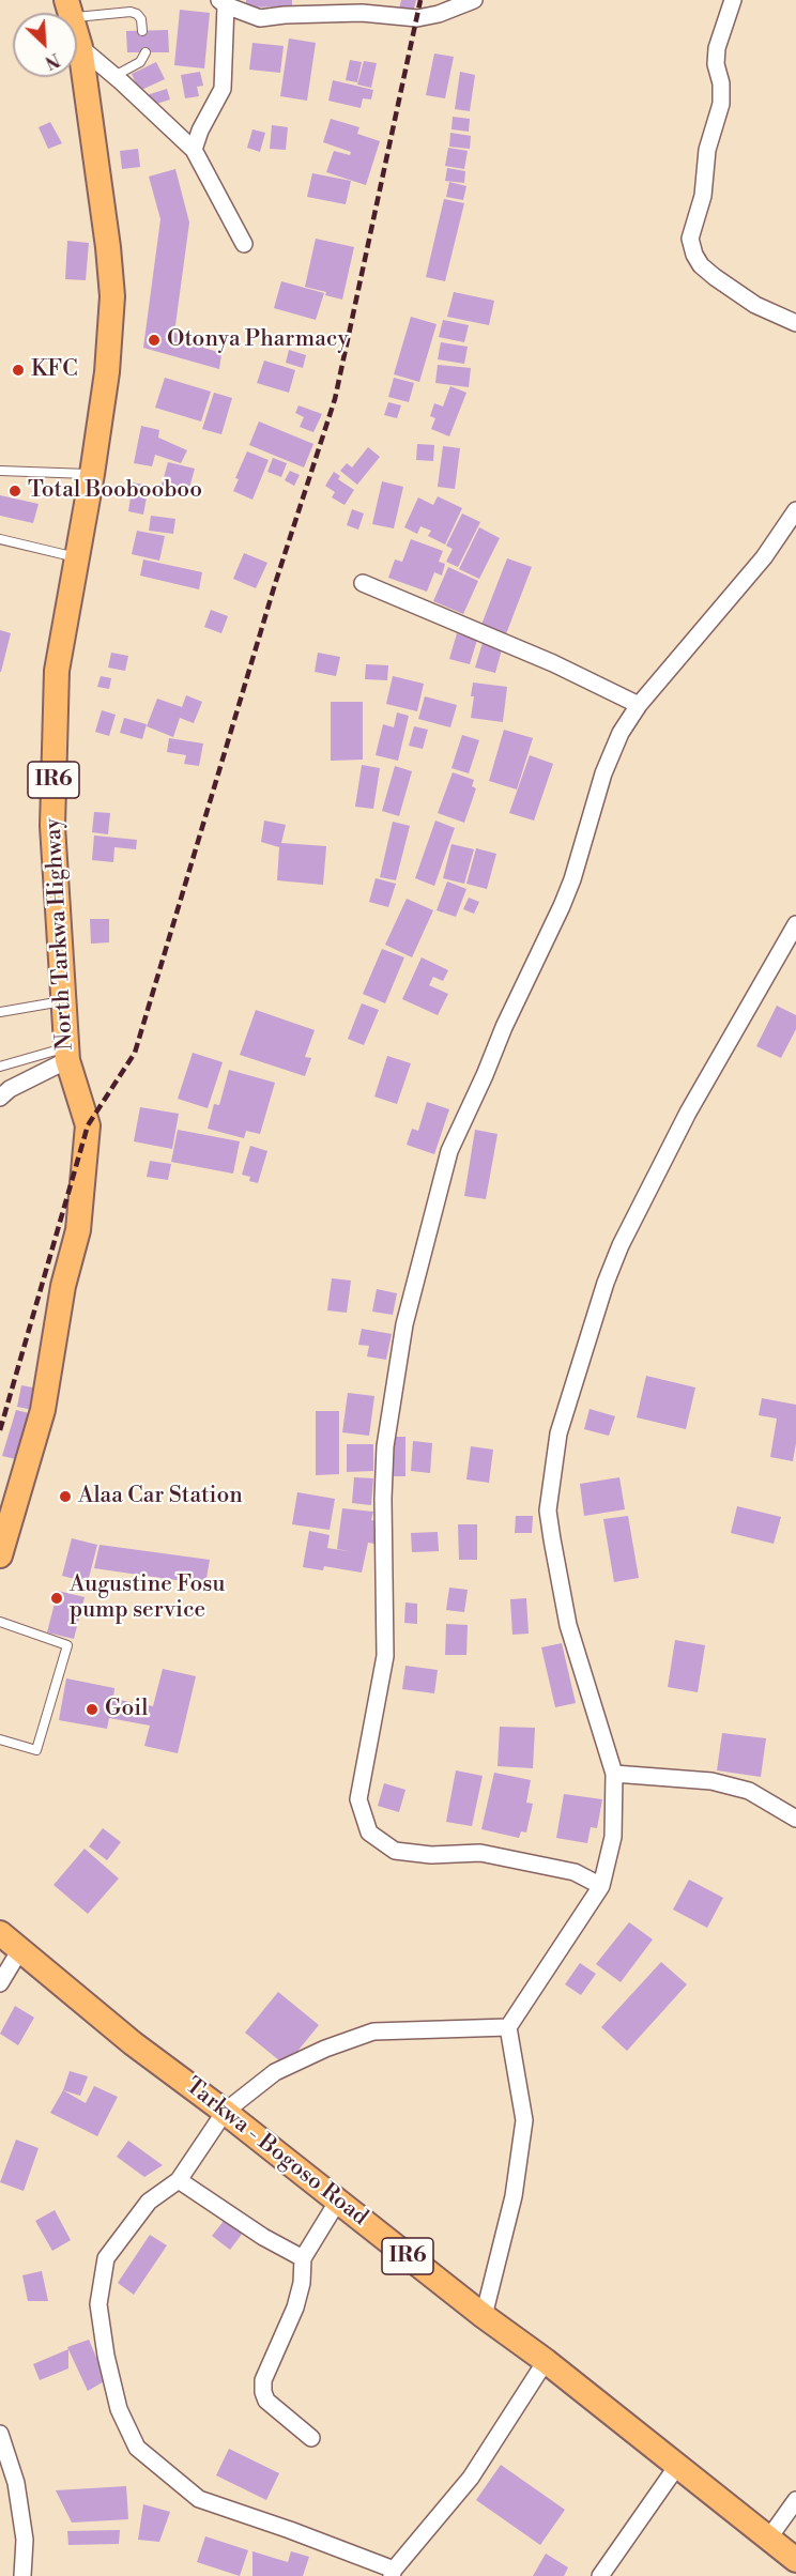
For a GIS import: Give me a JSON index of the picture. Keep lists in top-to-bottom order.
{
  "streets": {
    "main road": ["IR6", "North Tarkwa Highway", "Tarkwa - Bogoso Road"]
  },
  "places": [
    "Otonya Pharmacy",
    "KFC",
    "Total Boobooboo",
    "Alaa Car Station",
    "Augustine Fosu pump service",
    "Goil"
  ],
  "north": "bottom right"
}
